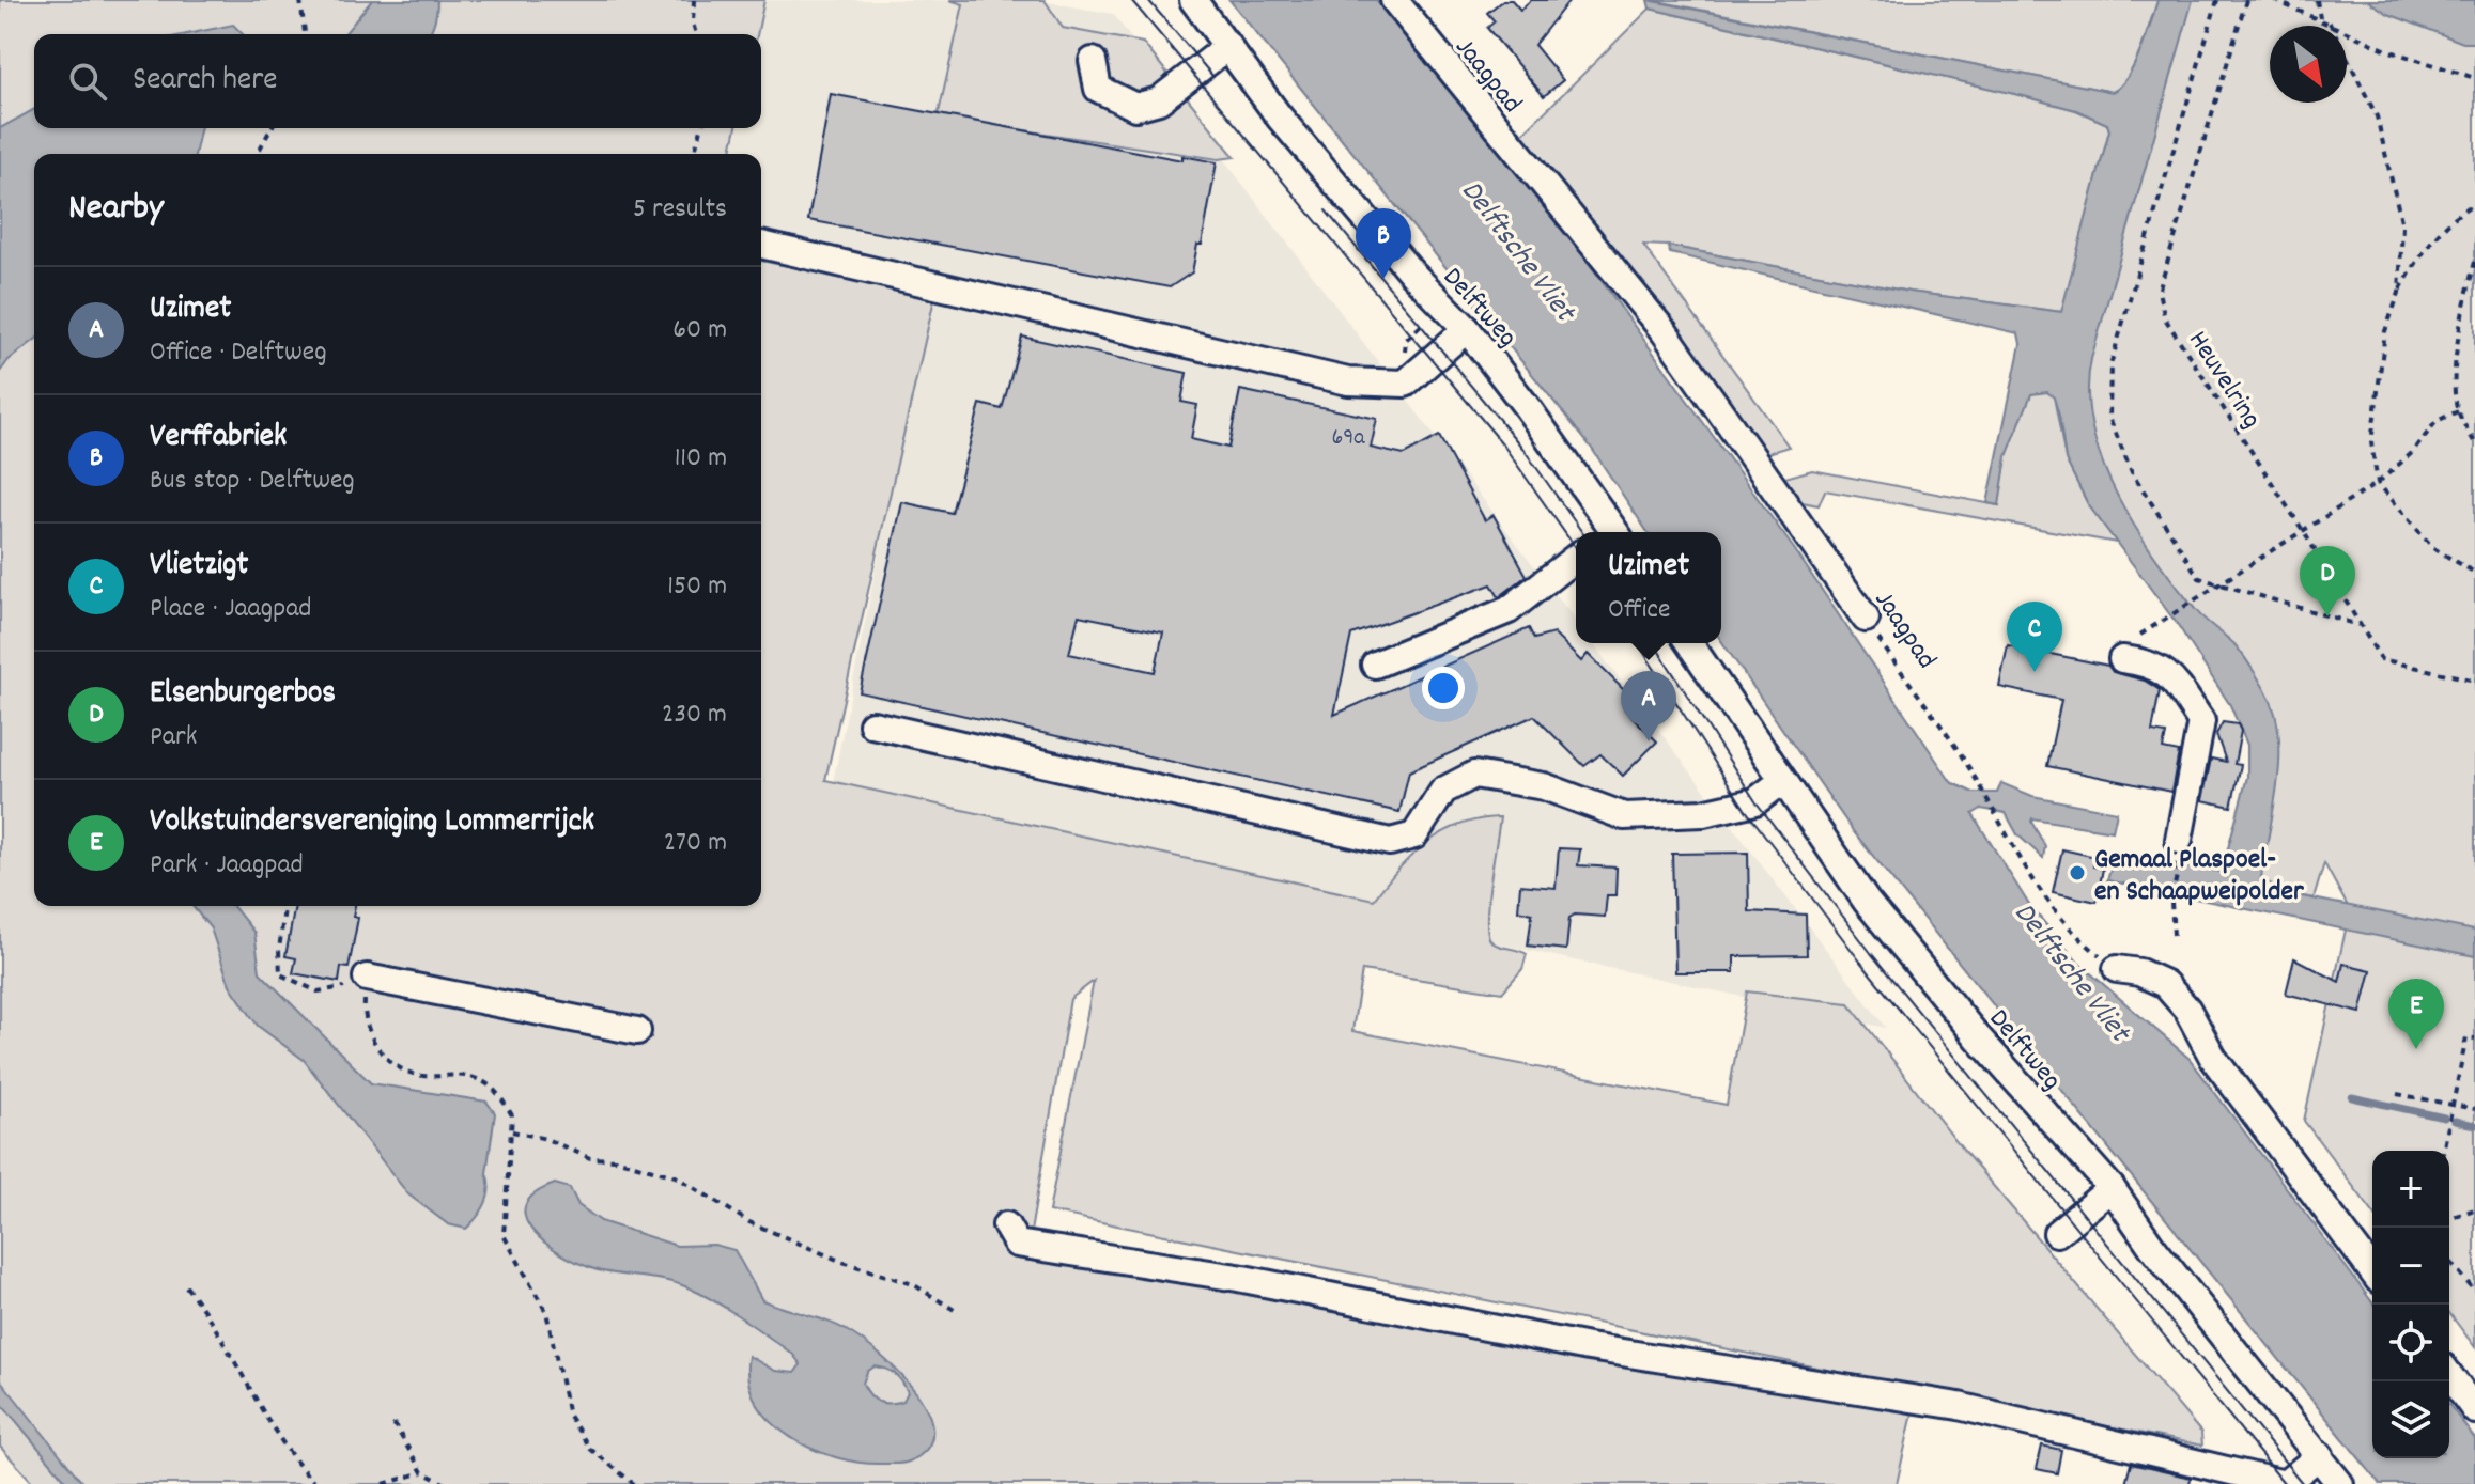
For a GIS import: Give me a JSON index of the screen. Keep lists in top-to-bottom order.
{
  "streets": {
    "street": ["Jaagpad", "Delftweg"],
    "path": ["Heuvelring"]
  },
  "water": ["Delftsche Vliet"],
  "places": ["Gemaal Plaspoel- en Schaapweipolder"],
  "house_numbers": ["69a"],
  "north": "bottom right",
  "page": {
    "search": "Search here",
    "heading": ["Nearby", "5 results"],
    "pins": [
      "B",
      "D",
      "C",
      "A",
      "E"
    ],
    "list": [
      {
        "mark": "A",
        "name": "Uzimet",
        "note": "Office · Delftweg",
        "value": "60 m"
      },
      {
        "mark": "B",
        "name": "Verffabriek",
        "note": "Bus stop · Delftweg",
        "value": "110 m"
      },
      {
        "mark": "C",
        "name": "Vlietzigt",
        "note": "Place · Jaagpad",
        "value": "150 m"
      },
      {
        "mark": "D",
        "name": "Elsenburgerbos",
        "note": "Park",
        "value": "230 m"
      },
      {
        "mark": "E",
        "name": "Volkstuindersvereniging Lommerrijck",
        "note": "Park · Jaagpad",
        "value": "270 m"
      }
    ],
    "popup": ["Uzimet", "Office"],
    "map_buttons": ["+", "−"]
  }
}
